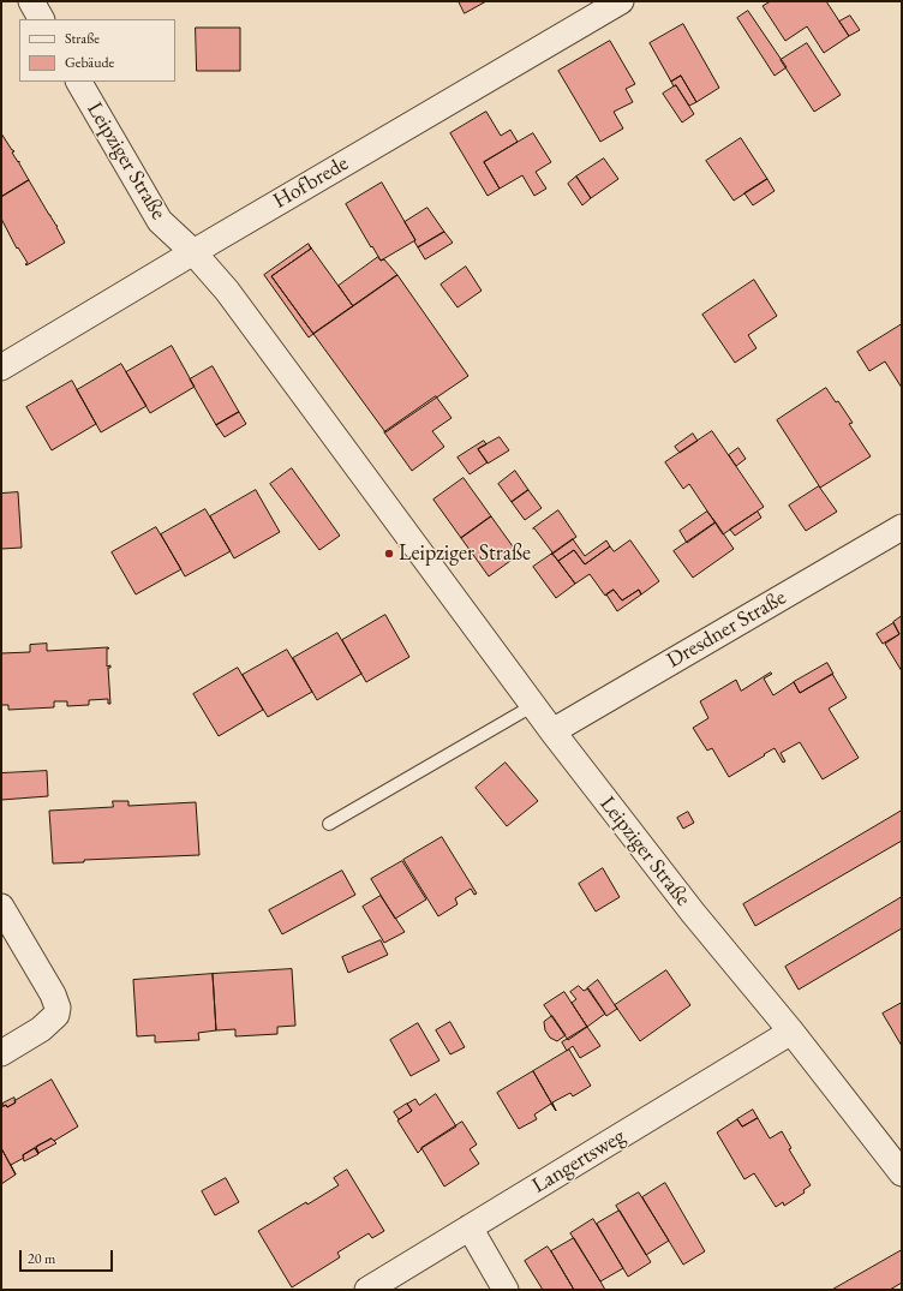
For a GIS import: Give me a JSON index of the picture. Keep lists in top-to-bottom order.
{
  "streets": {
    "street": [
      "Leipziger Straße",
      "Hofbrede",
      "Dresdner Straße",
      "Langertsweg"
    ]
  },
  "crossings": [
    ["Leipziger Straße", "Hofbrede"],
    ["Leipziger Straße", "Dresdner Straße"],
    ["Leipziger Straße", "Langertsweg"]
  ],
  "places": ["Leipziger Straße"],
  "legend": ["Straße", "Gebäude"],
  "scale_bar": "20 m"
}
